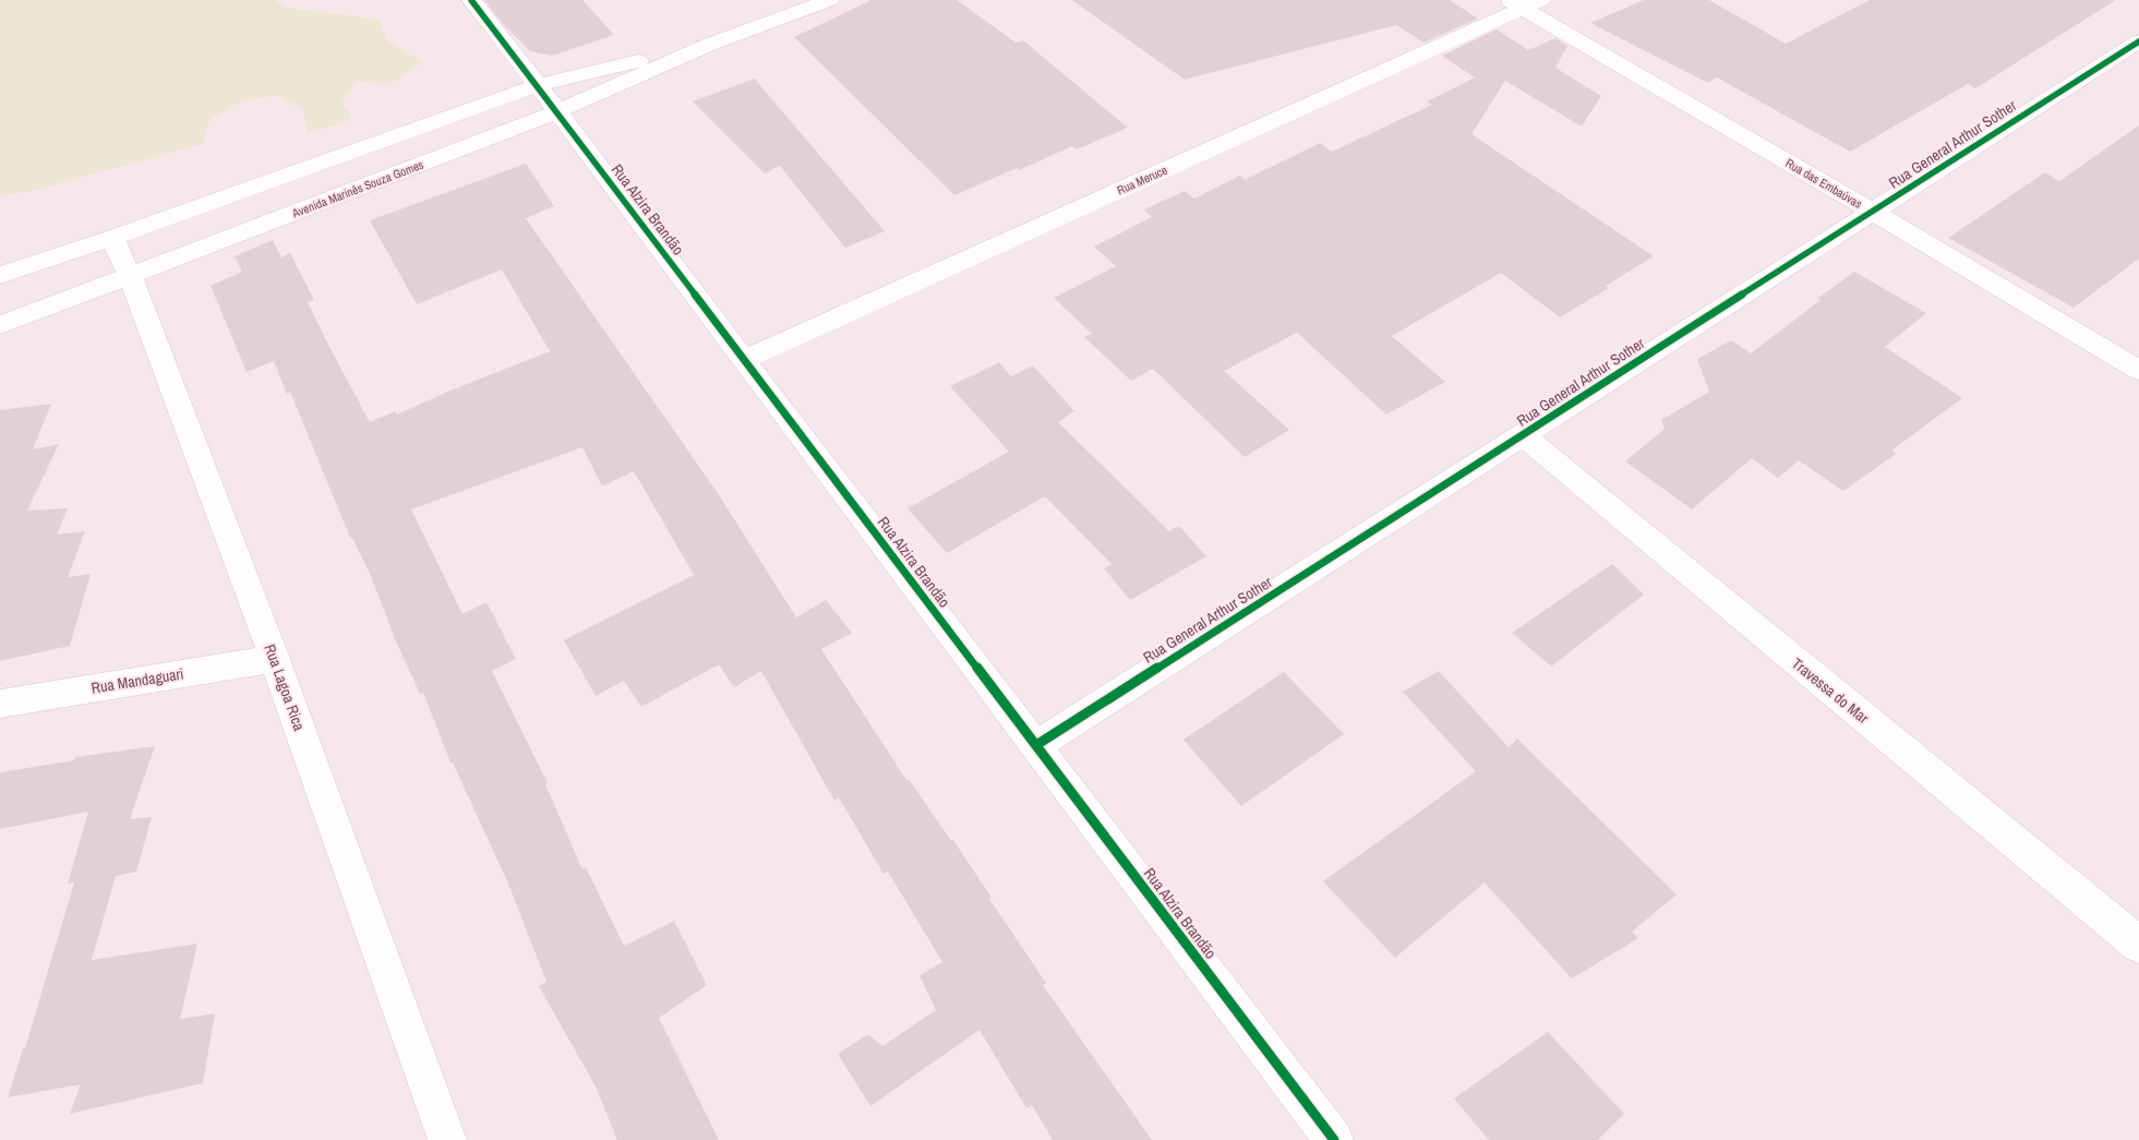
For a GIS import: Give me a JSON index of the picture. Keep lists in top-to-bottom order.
{
  "streets": {
    "street": [
      "Rua General Arthur Sother",
      "Rua Meruce",
      "Rua das Embaúvas",
      "Avenida Marinês Souza Gomes",
      "Rua Alzira Brandão",
      "Rua Mandaguari",
      "Rua Lagoa Rica",
      "Travessa do Mar"
    ]
  },
  "crossings": [
    ["Rua General Arthur Sother", "Rua das Embaúvas"],
    ["Rua General Arthur Sother", "Rua Alzira Brandão"],
    ["Rua General Arthur Sother", "Travessa do Mar"],
    ["Rua Meruce", "Rua das Embaúvas"],
    ["Rua Meruce", "Rua Alzira Brandão"],
    ["Avenida Marinês Souza Gomes", "Rua Alzira Brandão"],
    ["Avenida Marinês Souza Gomes", "Rua Lagoa Rica"],
    ["Rua Mandaguari", "Rua Lagoa Rica"]
  ]
}
